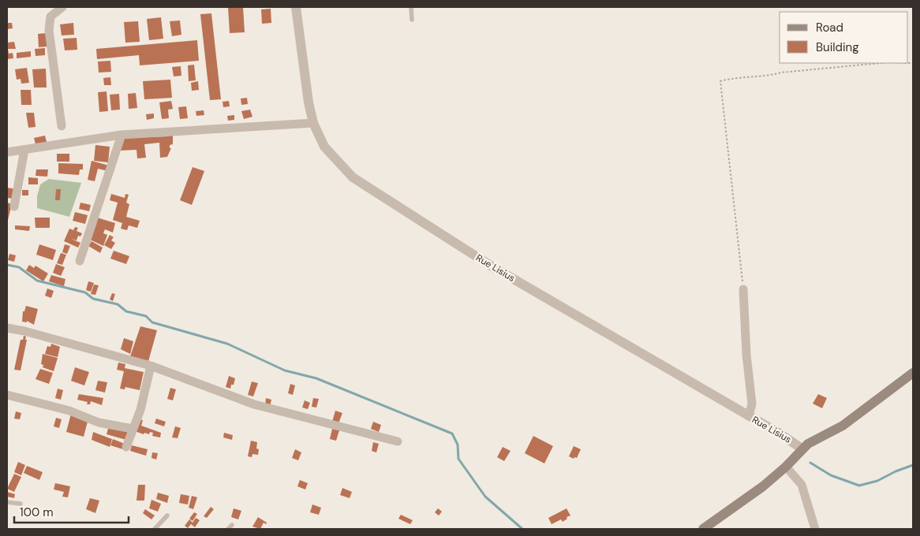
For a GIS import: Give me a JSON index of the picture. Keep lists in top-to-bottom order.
{
  "streets": {
    "street": ["Rue Lisius"]
  },
  "legend": ["Road", "Building"],
  "scale_bar": "100 m"
}
